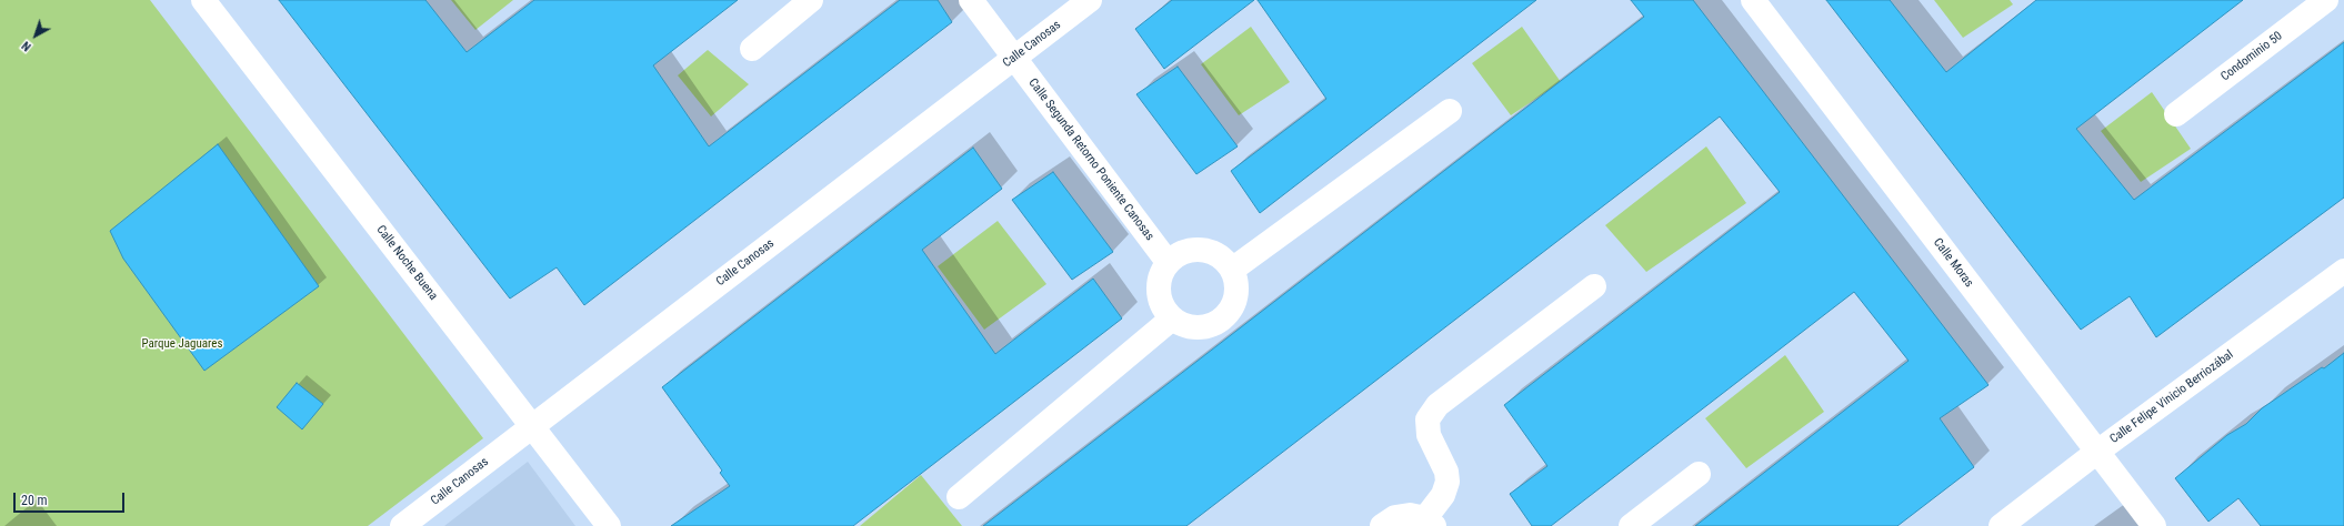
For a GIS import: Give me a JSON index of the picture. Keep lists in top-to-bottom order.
{
  "streets": {
    "street": [
      "Calle Canosas",
      "Condominio 50",
      "Calle Segunda Retorno Poniente Canosas",
      "Calle Noche Buena",
      "Calle Moras",
      "Calle Felipe Vinicio Berriozábal"
    ]
  },
  "crossings": [
    ["Calle Canosas", "Calle Segunda Retorno Poniente Canosas"],
    ["Calle Canosas", "Calle Noche Buena"],
    ["Calle Moras", "Calle Felipe Vinicio Berriozábal"]
  ],
  "parks": ["Parque Jaguares"],
  "scale_bar": "20 m",
  "north": "bottom left"
}
